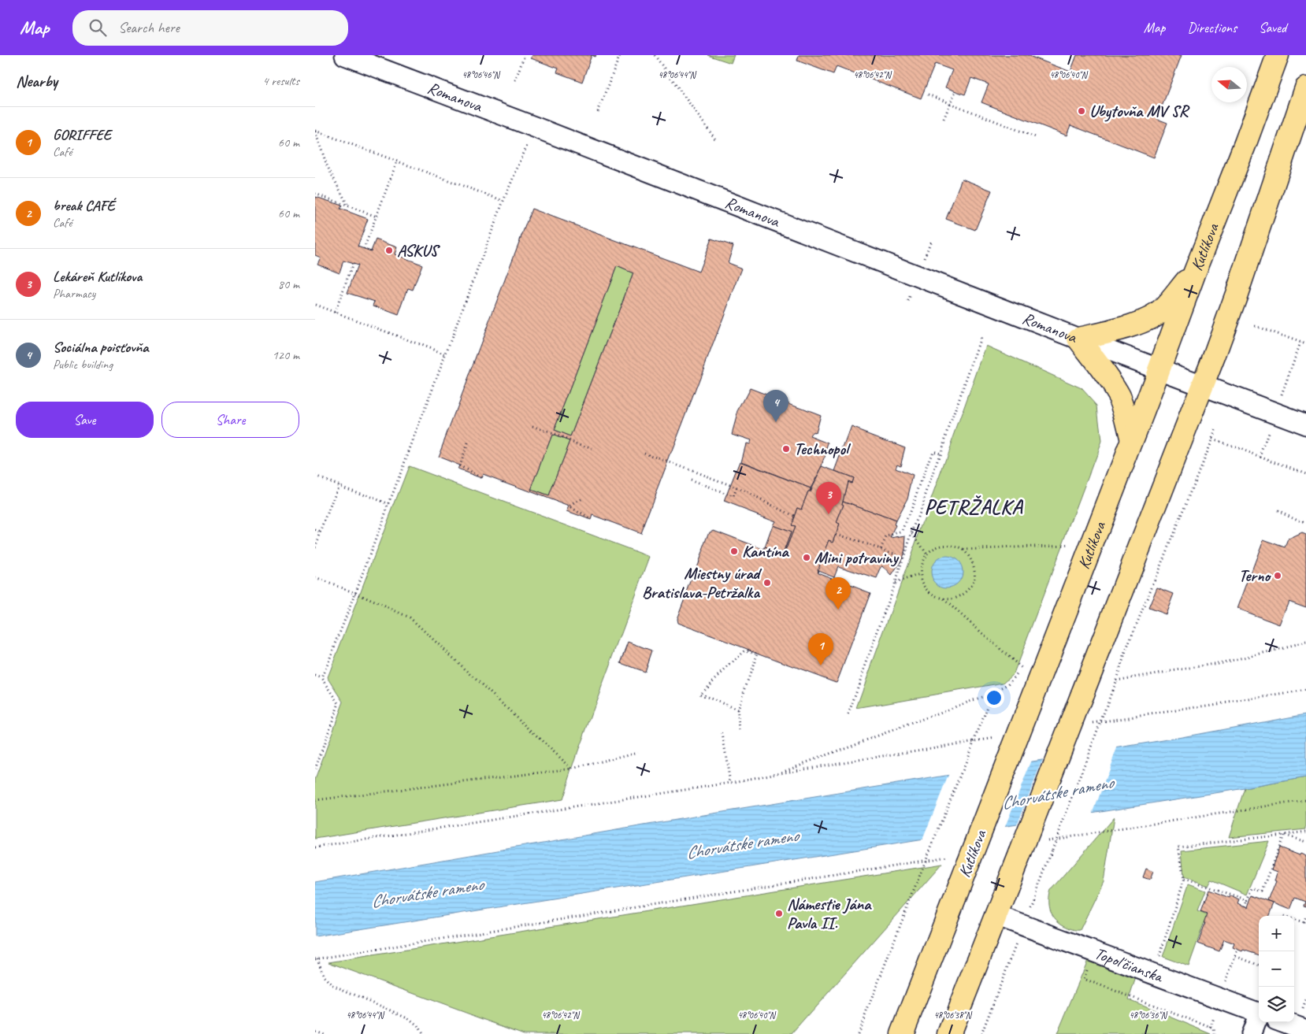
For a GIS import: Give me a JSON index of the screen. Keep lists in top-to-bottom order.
{
  "streets": {
    "main road": ["Kutlíkova"],
    "street": ["Romanova", "Topoľčianska"]
  },
  "crossings": [
    ["Romanova", "Kutlíkova"]
  ],
  "districts": ["PETRŽALKA"],
  "water": ["Chorvátske rameno"],
  "places": [
    "Ubytovňa MV SR",
    "ASKUS",
    "Technopol",
    "Kantína",
    "Mini potraviny",
    "Terno",
    "Miestny úrad Bratislava-Petržalka",
    "Námestie Jána Pavla II."
  ],
  "north": "left",
  "page": {
    "header": "Map",
    "search": "Search here",
    "nav": ["Map", "Directions", "Saved"],
    "heading": ["Nearby", "4 results"],
    "list": [
      {
        "mark": "1",
        "name": "GORIFFEE",
        "note": "Café",
        "value": "60 m"
      },
      {
        "mark": "2",
        "name": "break CAFÉ",
        "note": "Café",
        "value": "60 m"
      },
      {
        "mark": "3",
        "name": "Lekáreň Kutlíkova",
        "note": "Pharmacy",
        "value": "80 m"
      },
      {
        "mark": "4",
        "name": "Sociálna poisťovňa",
        "note": "Public building",
        "value": "120 m"
      }
    ],
    "buttons": ["Save", "Share"],
    "pins": [
      "4",
      "3",
      "2",
      "1"
    ],
    "map_buttons": ["+", "−"]
  },
  "coordinates": [
    "48°06'46\"N",
    "48°06'44\"N",
    "48°06'42\"N",
    "48°06'40\"N",
    "48°06'36\"N",
    "48°06'38\"N"
  ]
}
